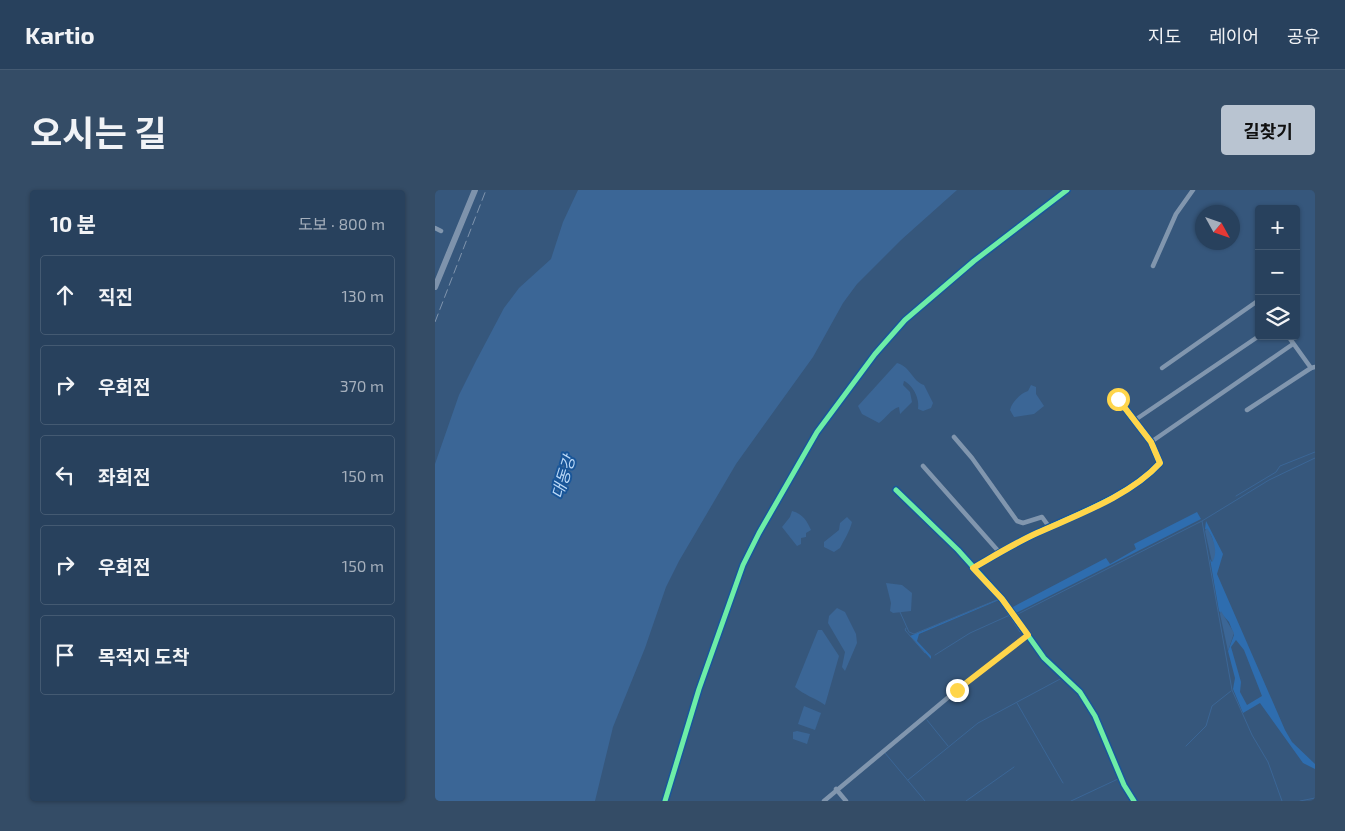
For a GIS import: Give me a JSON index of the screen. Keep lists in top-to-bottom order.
{
  "water": ["대동강"],
  "north": "bottom right",
  "page": {
    "header": "Kartio",
    "nav": ["지도", "레이어", "공유"],
    "title": "오시는 길",
    "buttons": "길찾기",
    "heading": ["10 분", "도보 · 800 m"],
    "map_buttons": ["+", "−"],
    "list": [
      ["직진", "130 m"],
      ["우회전", "370 m"],
      ["좌회전", "150 m"],
      ["우회전", "150 m"],
      "목적지 도착"
    ]
  }
}
